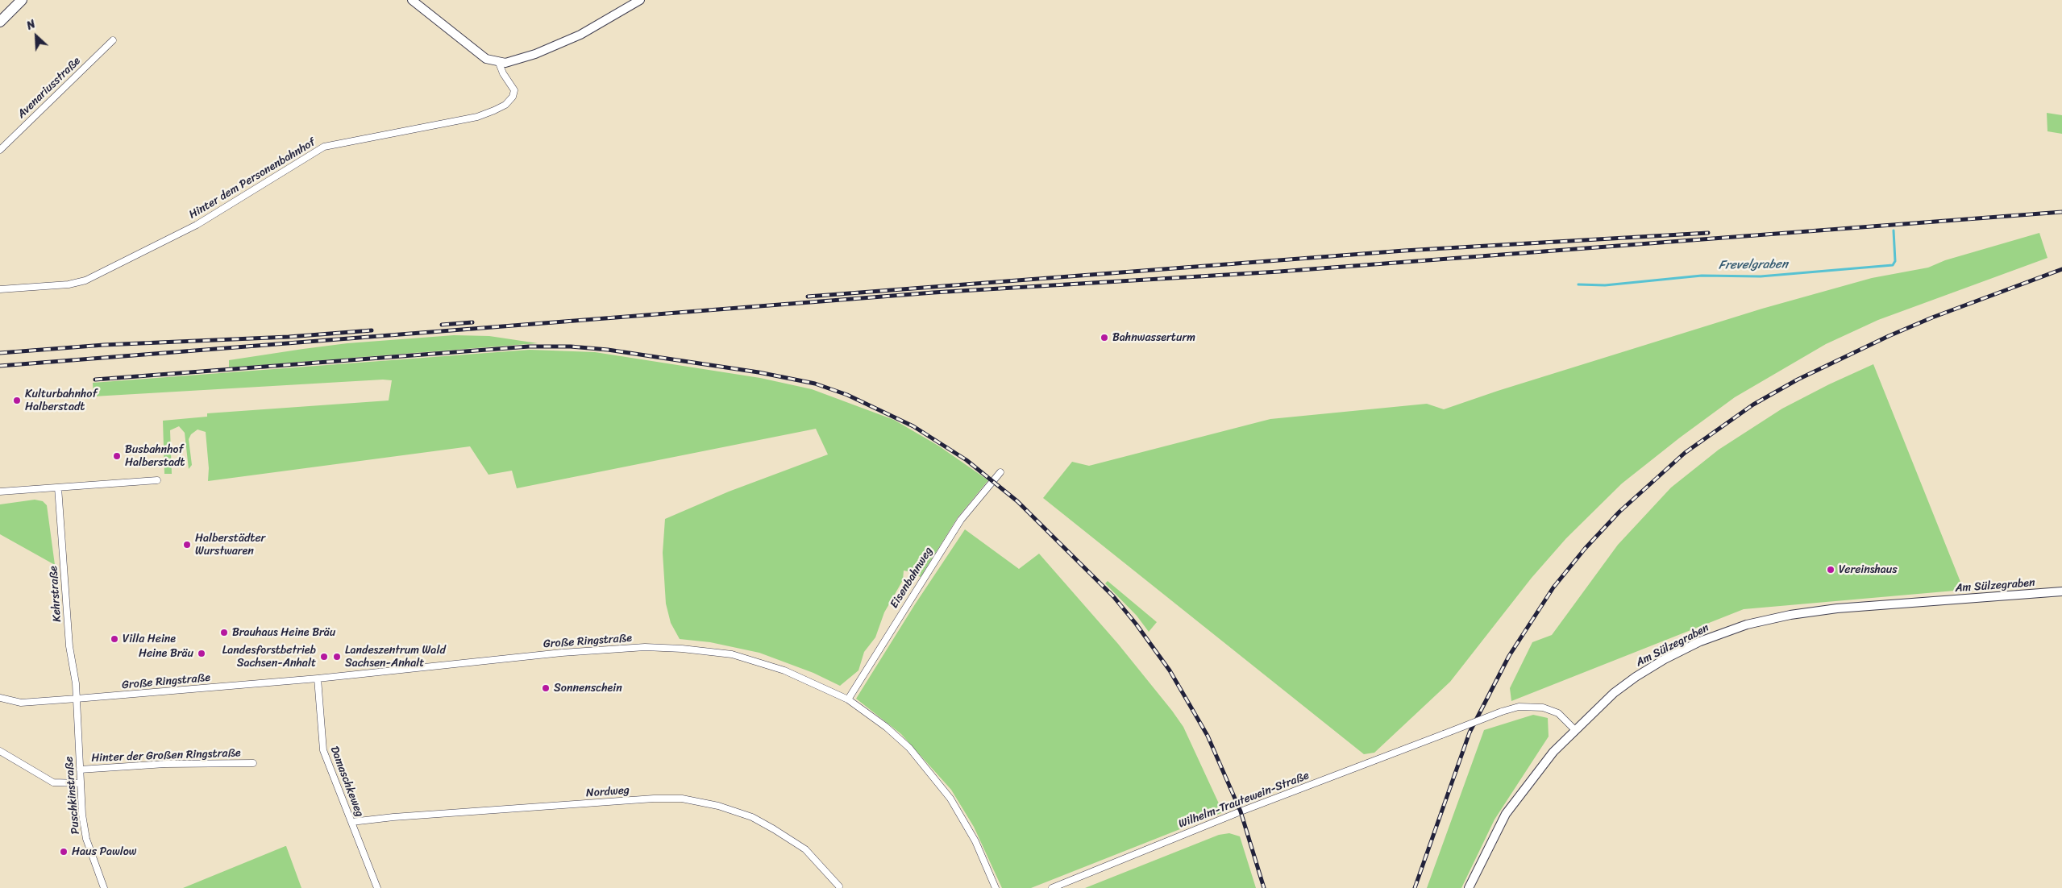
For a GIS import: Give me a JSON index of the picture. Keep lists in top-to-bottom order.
{
  "streets": {
    "street": [
      "Avenariusstraße",
      "Hinter dem Personenbahnhof",
      "Eisenbahnweg",
      "Am Sülzegraben",
      "Kehrstraße",
      "Große Ringstraße",
      "Hinter der Großen Ringstraße",
      "Damaschkeweg",
      "Nordweg",
      "Puschkinstraße",
      "Wilhelm-Trautewein-Straße"
    ]
  },
  "crossings": [
    ["Eisenbahnweg", "Große Ringstraße"],
    ["Am Sülzegraben", "Wilhelm-Trautewein-Straße"],
    ["Kehrstraße", "Große Ringstraße"],
    ["Kehrstraße", "Puschkinstraße"],
    ["Große Ringstraße", "Damaschkeweg"],
    ["Große Ringstraße", "Puschkinstraße"],
    ["Hinter der Großen Ringstraße", "Puschkinstraße"],
    ["Damaschkeweg", "Nordweg"]
  ],
  "water": ["Frevelgraben"],
  "places": [
    "Bahnwasserturm",
    "Kulturbahnhof Halberstadt",
    "Busbahnhof Halberstadt",
    "Halberstädter Wurstwaren",
    "Vereinshaus",
    "Brauhaus Heine Bräu",
    "Villa Heine",
    "Heine Bräu",
    "Landesforstbetrieb Sachsen-Anhalt",
    "Landeszentrum Wald Sachsen-Anhalt",
    "Sonnenschein",
    "Haus Pawlow"
  ],
  "north": "top left"
}
